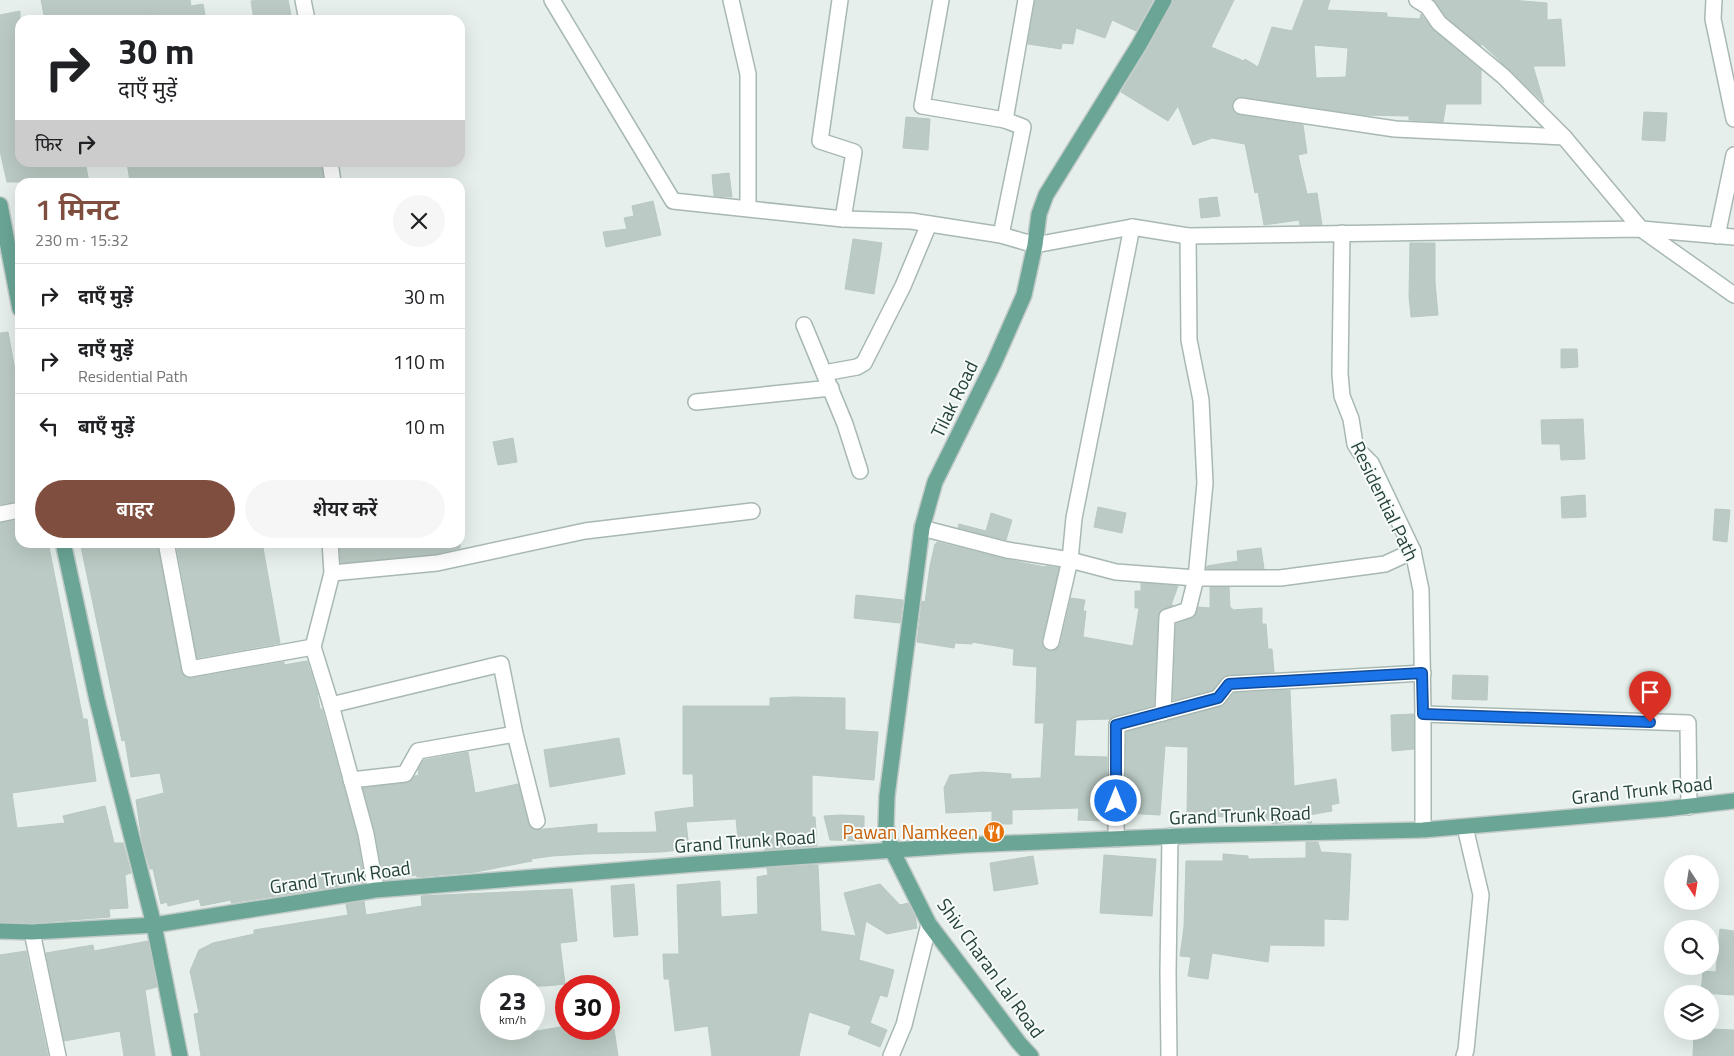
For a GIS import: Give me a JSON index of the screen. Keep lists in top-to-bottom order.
{
  "streets": {
    "main road": ["Tilak Road", "Grand Trunk Road", "Shiv Charan Lal Road"],
    "street": ["Residential Path"]
  },
  "crossings": [
    ["Tilak Road", "Grand Trunk Road"],
    ["Tilak Road", "Shiv Charan Lal Road"],
    ["Residential Path", "Grand Trunk Road"],
    ["Grand Trunk Road", "Shiv Charan Lal Road"]
  ],
  "places": {
    "restaurant": ["Pawan Namkeen"]
  },
  "north": "bottom",
  "page": {
    "turn": ["30 m", "दाएँ मुड़ें"],
    "then": "फिर",
    "heading": ["1 मिनट", "230 m · 15:32"],
    "list": [
      {
        "name": "दाएँ मुड़ें",
        "value": "30 m"
      },
      {
        "name": "दाएँ मुड़ें",
        "note": "Residential Path",
        "value": "110 m"
      },
      {
        "name": "बाएँ मुड़ें",
        "value": "10 m"
      }
    ],
    "buttons": ["बाहर", "शेयर करें"],
    "speed": "23 km/h",
    "limit": "30"
  }
}
